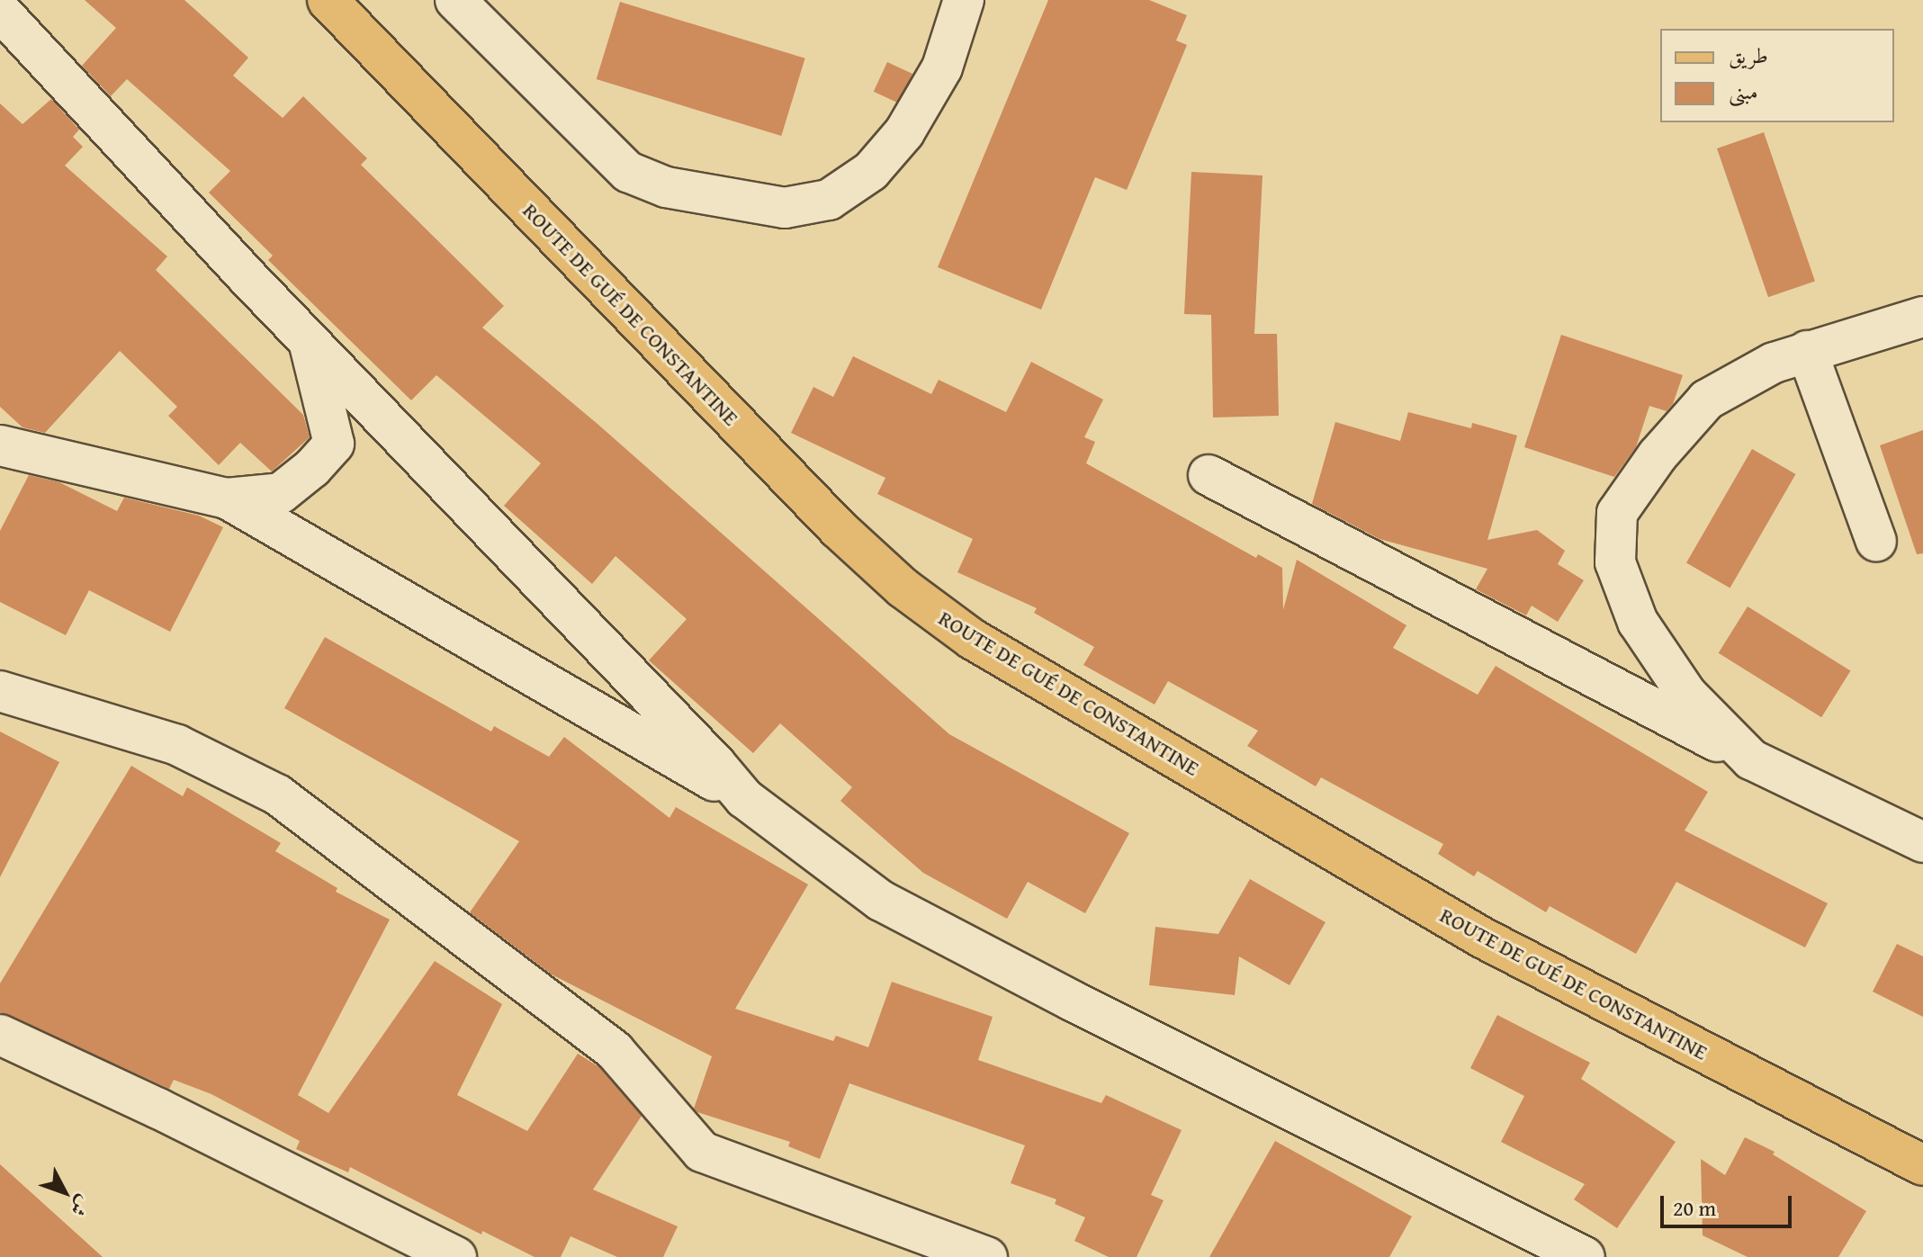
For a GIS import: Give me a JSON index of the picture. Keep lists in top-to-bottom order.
{
  "streets": {
    "main road": ["ROUTE DE GUÉ DE CONSTANTINE"]
  },
  "legend": ["طريق", "مبنى"],
  "scale_bar": "20 m",
  "north": "bottom right"
}
